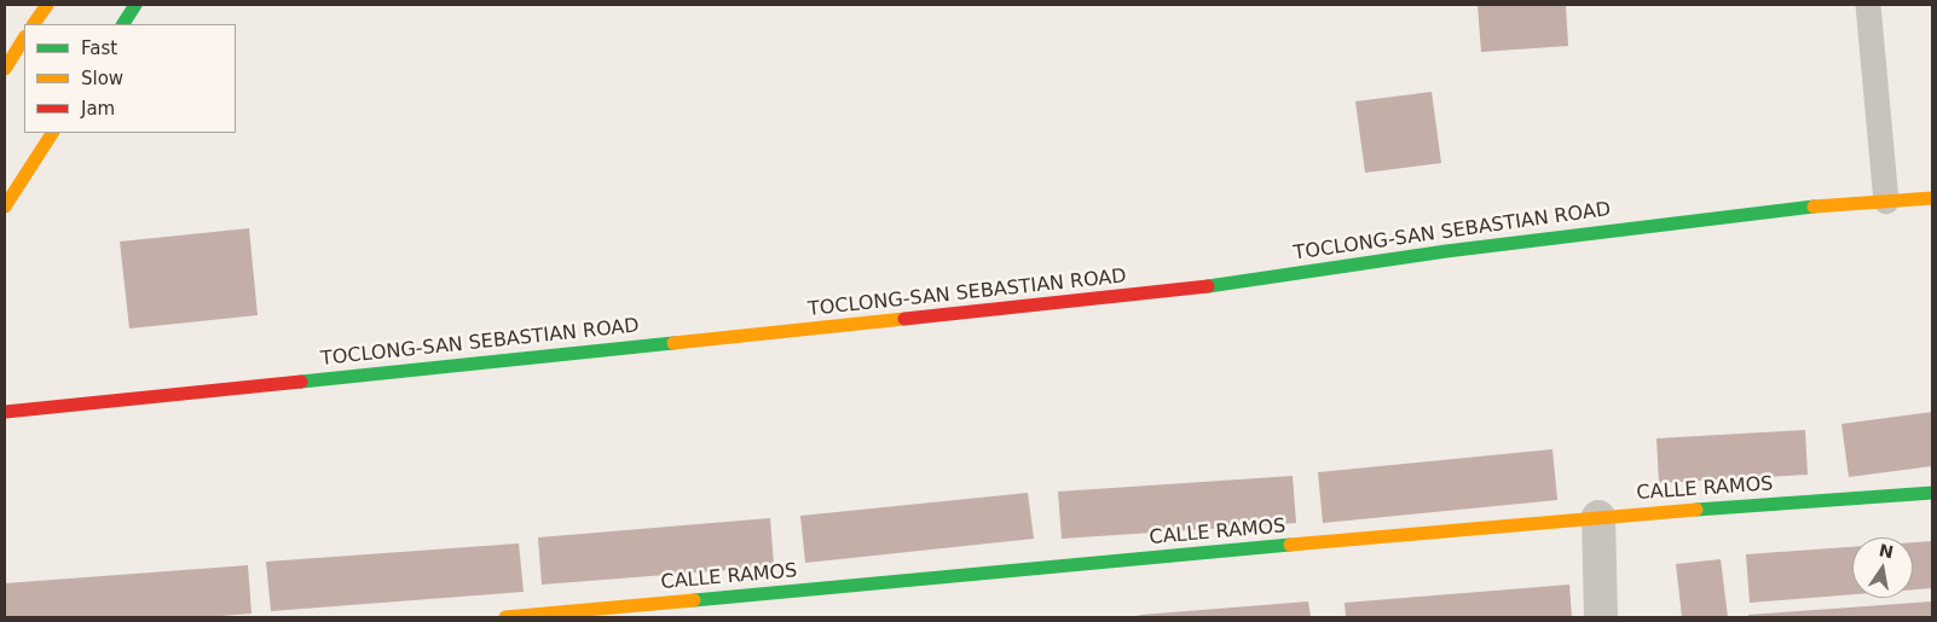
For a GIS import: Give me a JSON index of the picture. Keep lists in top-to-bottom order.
{
  "streets": {
    "street": ["TOCLONG-SAN SEBASTIAN ROAD", "CALLE RAMOS"]
  },
  "legend": ["Fast", "Slow", "Jam"],
  "north": "top"
}
